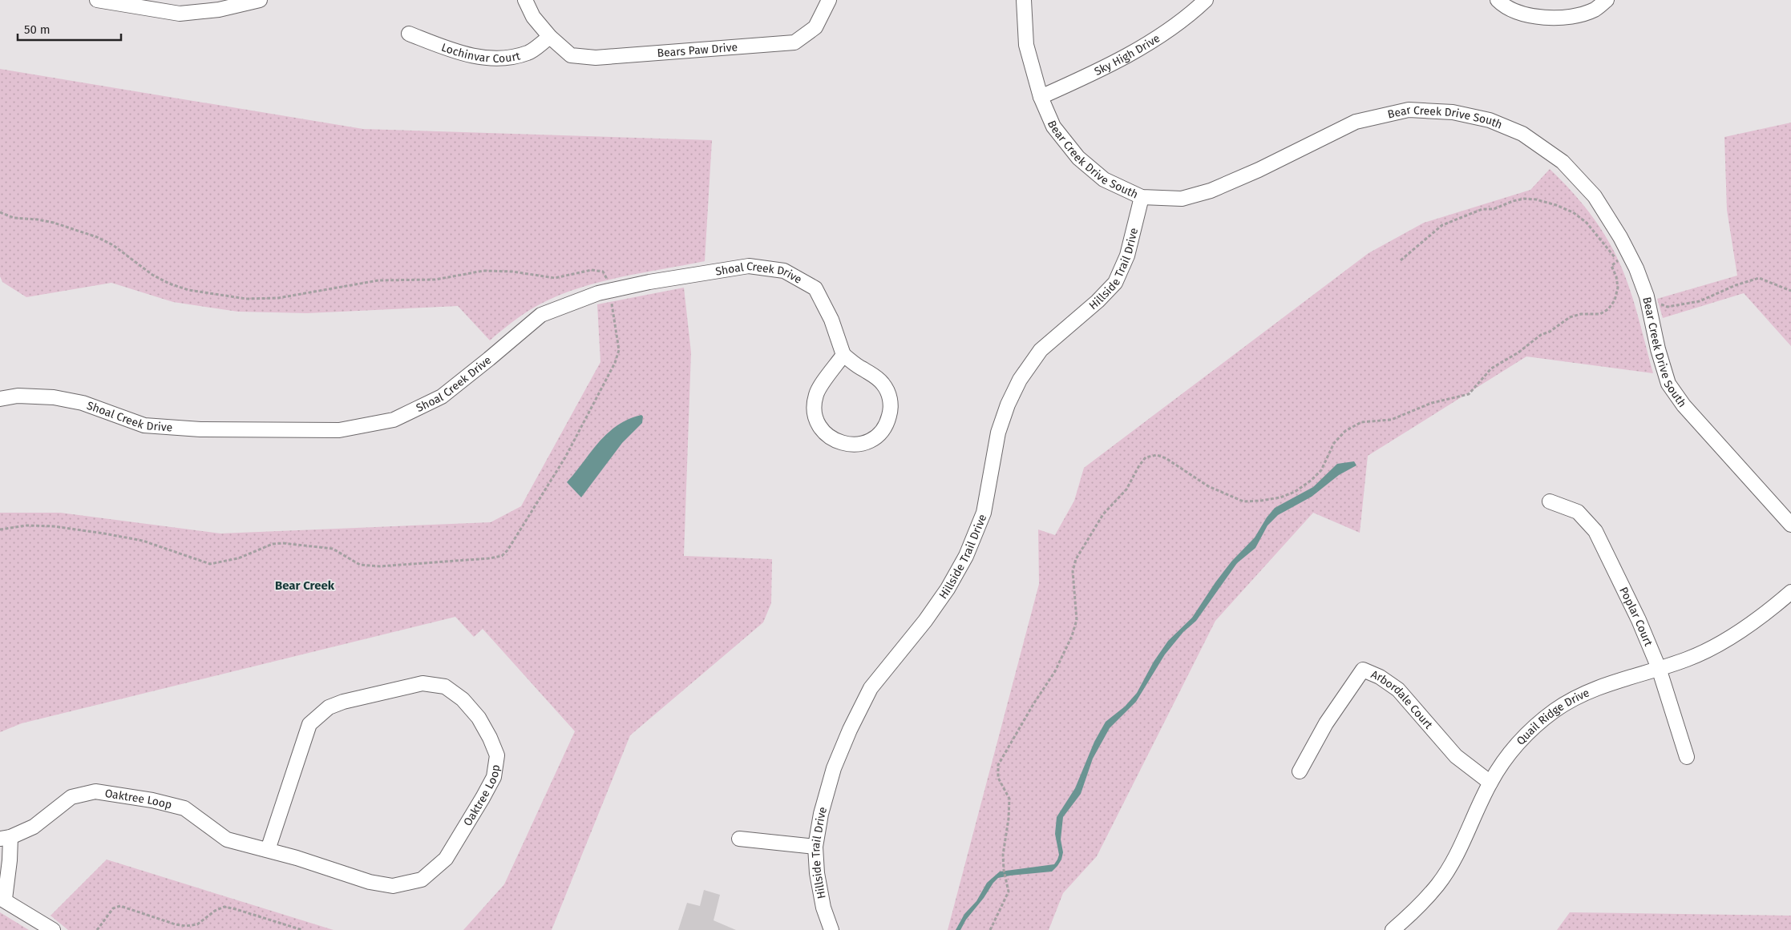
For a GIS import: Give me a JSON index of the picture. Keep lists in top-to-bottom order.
{
  "streets": {
    "street": [
      "Lochinvar Court",
      "Bears Paw Drive",
      "Sky High Drive",
      "Bear Creek Drive South",
      "Hillside Trail Drive",
      "Shoal Creek Drive",
      "Poplar Court",
      "Arbordale Court",
      "Quail Ridge Drive",
      "Oaktree Loop"
    ]
  },
  "crossings": [
    ["Lochinvar Court", "Bears Paw Drive"],
    ["Sky High Drive", "Bear Creek Drive South"],
    ["Bear Creek Drive South", "Hillside Trail Drive"],
    ["Poplar Court", "Quail Ridge Drive"],
    ["Arbordale Court", "Quail Ridge Drive"]
  ],
  "districts": ["Bear Creek"],
  "scale_bar": "50 m"
}
